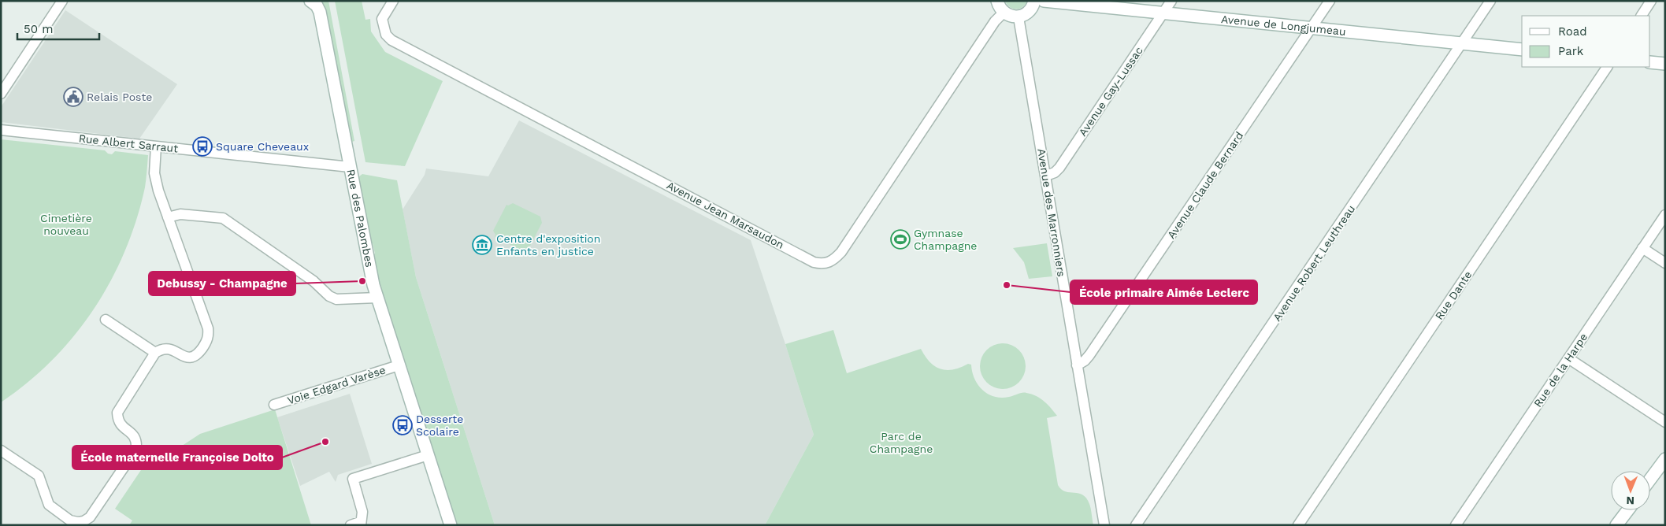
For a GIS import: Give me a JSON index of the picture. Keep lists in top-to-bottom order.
{
  "streets": {
    "street": [
      "Avenue de Longjumeau",
      "Avenue Gay-Lussac",
      "Rue Albert Sarraut",
      "Avenue Claude Bernard",
      "Avenue des Marronniers",
      "Avenue Jean Marsaudon",
      "Rue des Palombes",
      "Avenue Robert Leuthreau",
      "Rue Dante",
      "Rue de la Harpe",
      "Voie Edgard Varèse"
    ]
  },
  "crossings": [
    ["Avenue de Longjumeau", "Avenue Gay-Lussac"],
    ["Avenue de Longjumeau", "Avenue Claude Bernard"],
    ["Avenue de Longjumeau", "Avenue Robert Leuthreau"],
    ["Avenue Gay-Lussac", "Avenue des Marronniers"],
    ["Rue Albert Sarraut", "Rue des Palombes"],
    ["Avenue Claude Bernard", "Avenue des Marronniers"],
    ["Rue des Palombes", "Voie Edgard Varèse"]
  ],
  "parks": ["Cimetière nouveau", "Parc de Champagne"],
  "places": {
    "public building": ["Relais Poste"],
    "bus stop": ["Square Cheveaux", "Desserte Scolaire"],
    "sports": ["Gymnase Champagne"],
    "museum": ["Centre d'exposition Enfants en justice"],
    "other": ["Debussy - Champagne", "École primaire Aimée Leclerc", "École maternelle Françoise Dolto"]
  },
  "legend": ["Road", "Park"],
  "scale_bar": "50 m",
  "north": "bottom"
}
